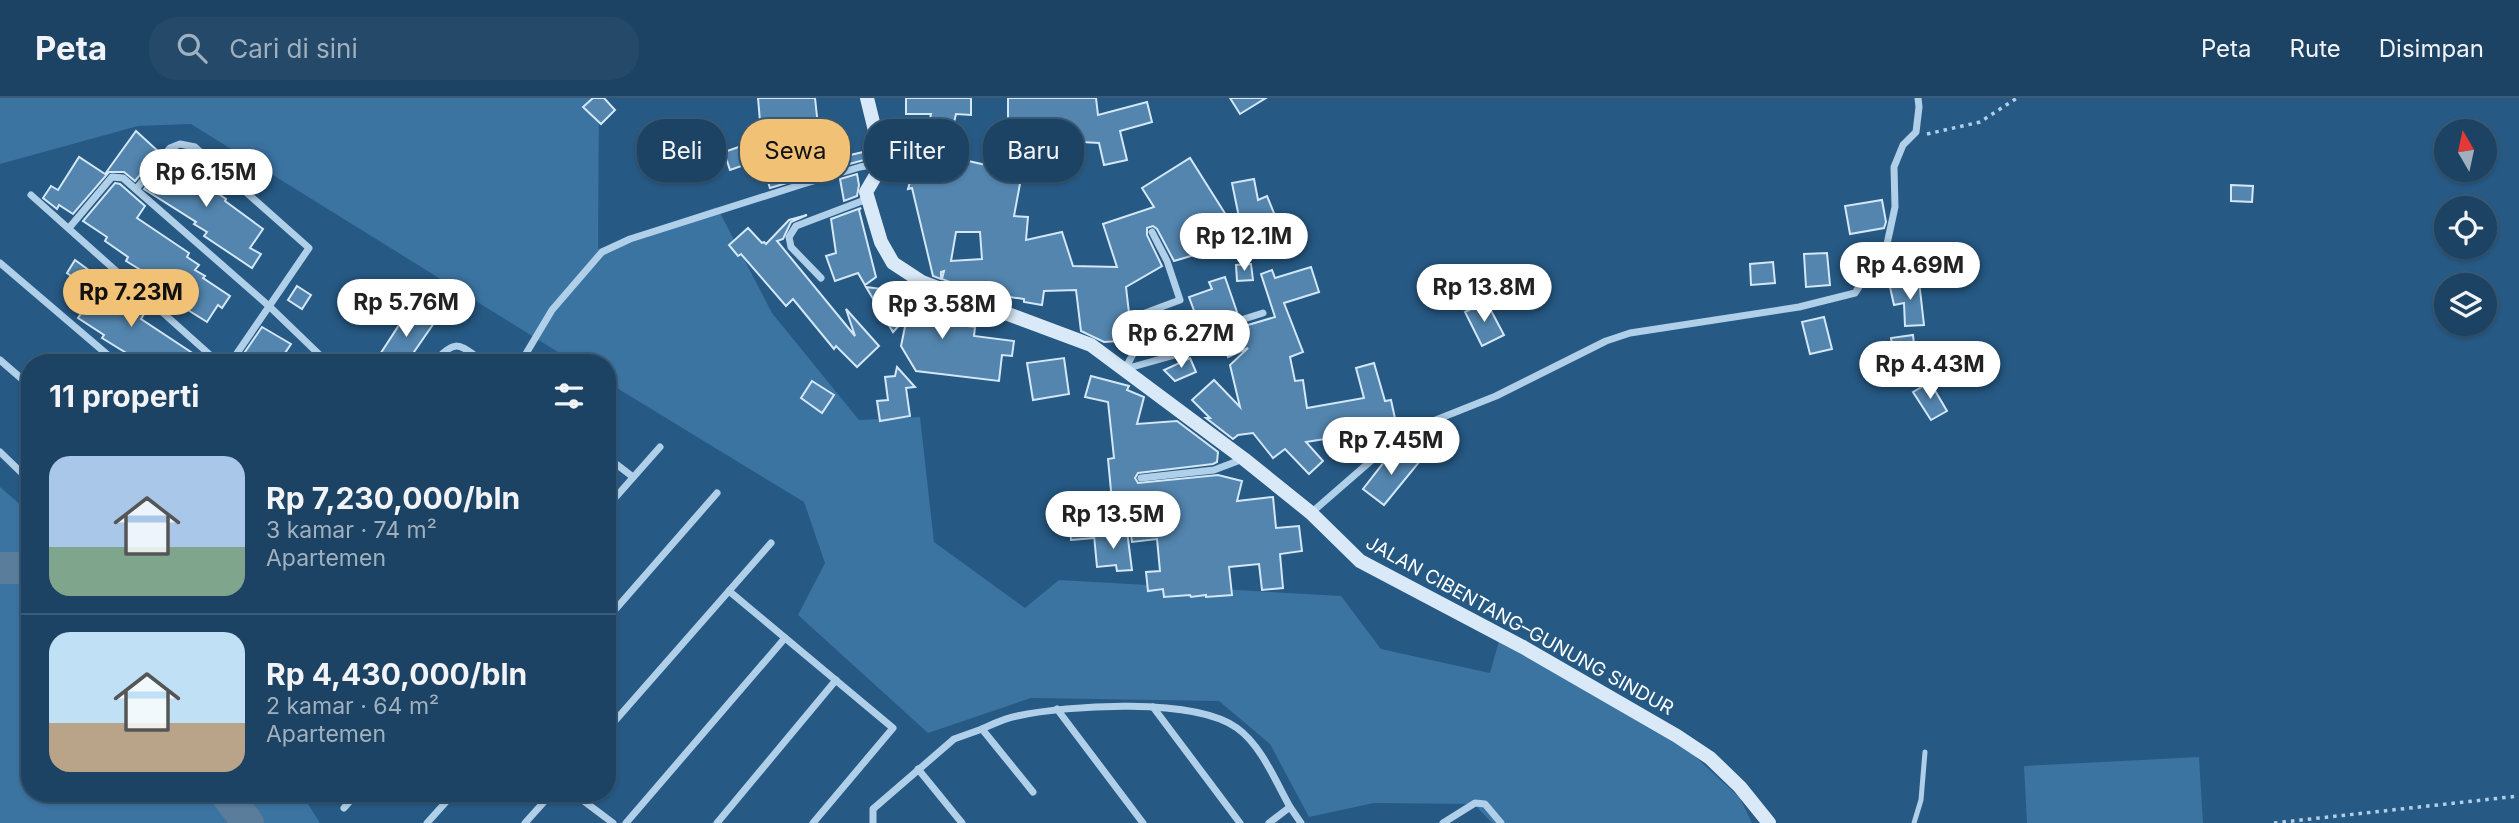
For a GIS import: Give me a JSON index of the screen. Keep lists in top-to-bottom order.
{
  "streets": {
    "street": ["JALAN CIBENTANG–GUNUNG SINDUR"]
  },
  "north": "top",
  "page": {
    "header": "Peta",
    "search": "Cari di sini",
    "nav": ["Peta", "Rute", "Disimpan"],
    "chip": [
      "Beli",
      "Sewa",
      "Filter",
      "Baru"
    ],
    "price": [
      "Rp 6.15M",
      "Rp 12.1M",
      "Rp 4.69M",
      "Rp 13.8M",
      "Rp 7.23M",
      "Rp 5.76M",
      "Rp 3.58M",
      "Rp 6.27M",
      "Rp 4.43M",
      "Rp 7.45M",
      "Rp 13.5M"
    ],
    "heading": "11 properti",
    "list": [
      {
        "name": "Rp 7,230,000/bln",
        "note": "3 kamar · 74 m² · Apartemen"
      },
      {
        "name": "Rp 4,430,000/bln",
        "note": "2 kamar · 64 m² · Apartemen"
      }
    ]
  }
}
